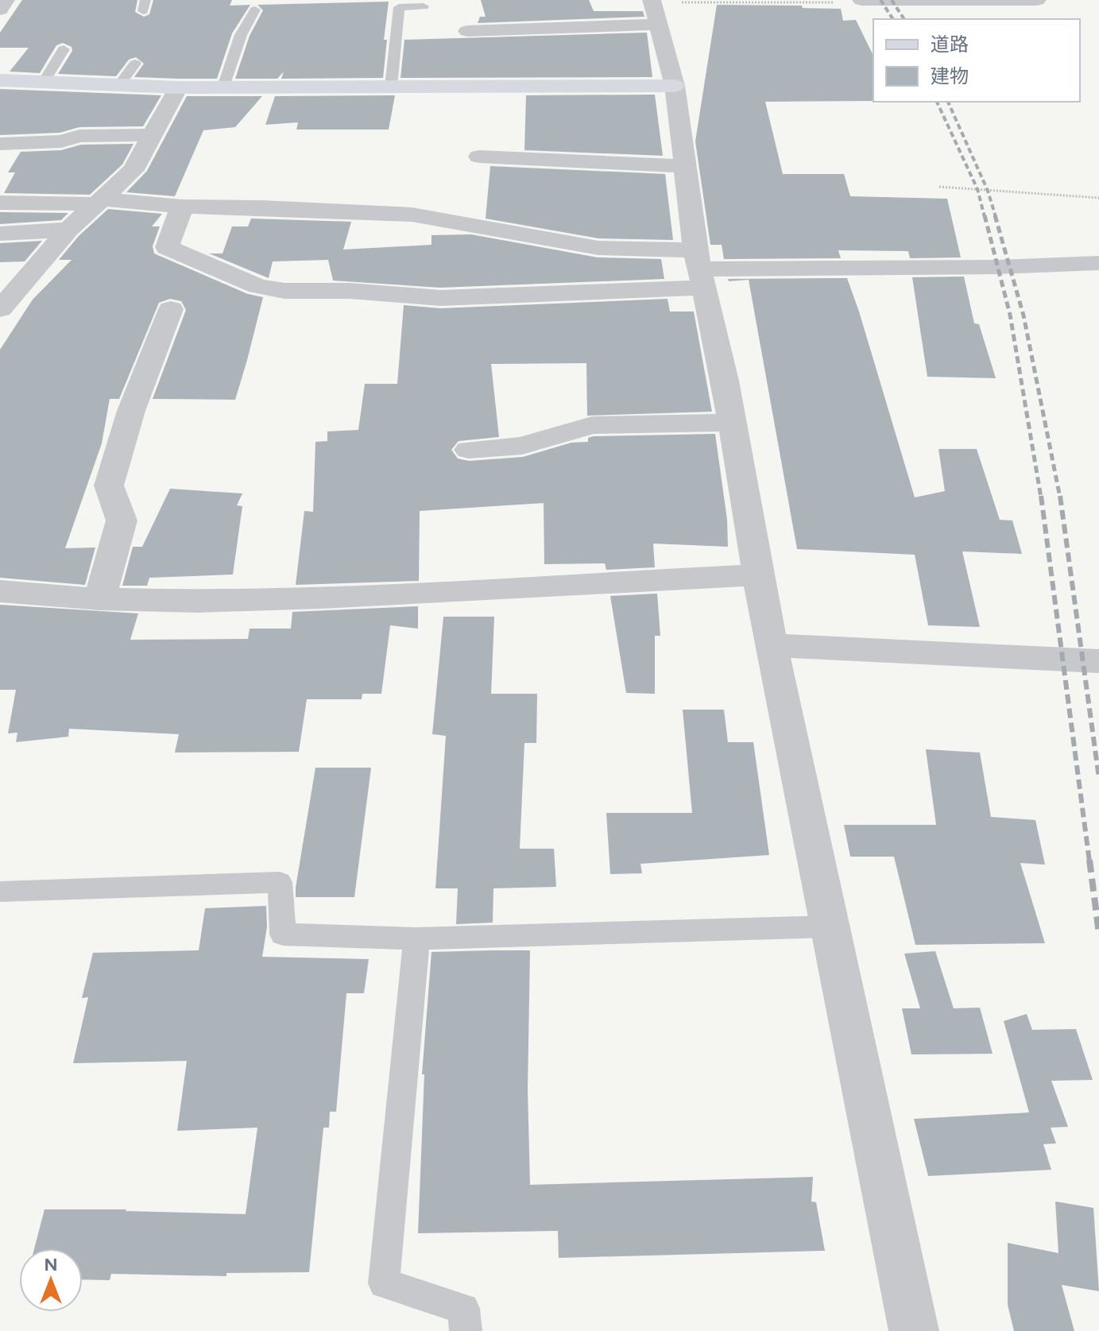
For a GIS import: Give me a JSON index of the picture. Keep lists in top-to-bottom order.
{
  "legend": ["道路", "建物"],
  "north": "top"
}
